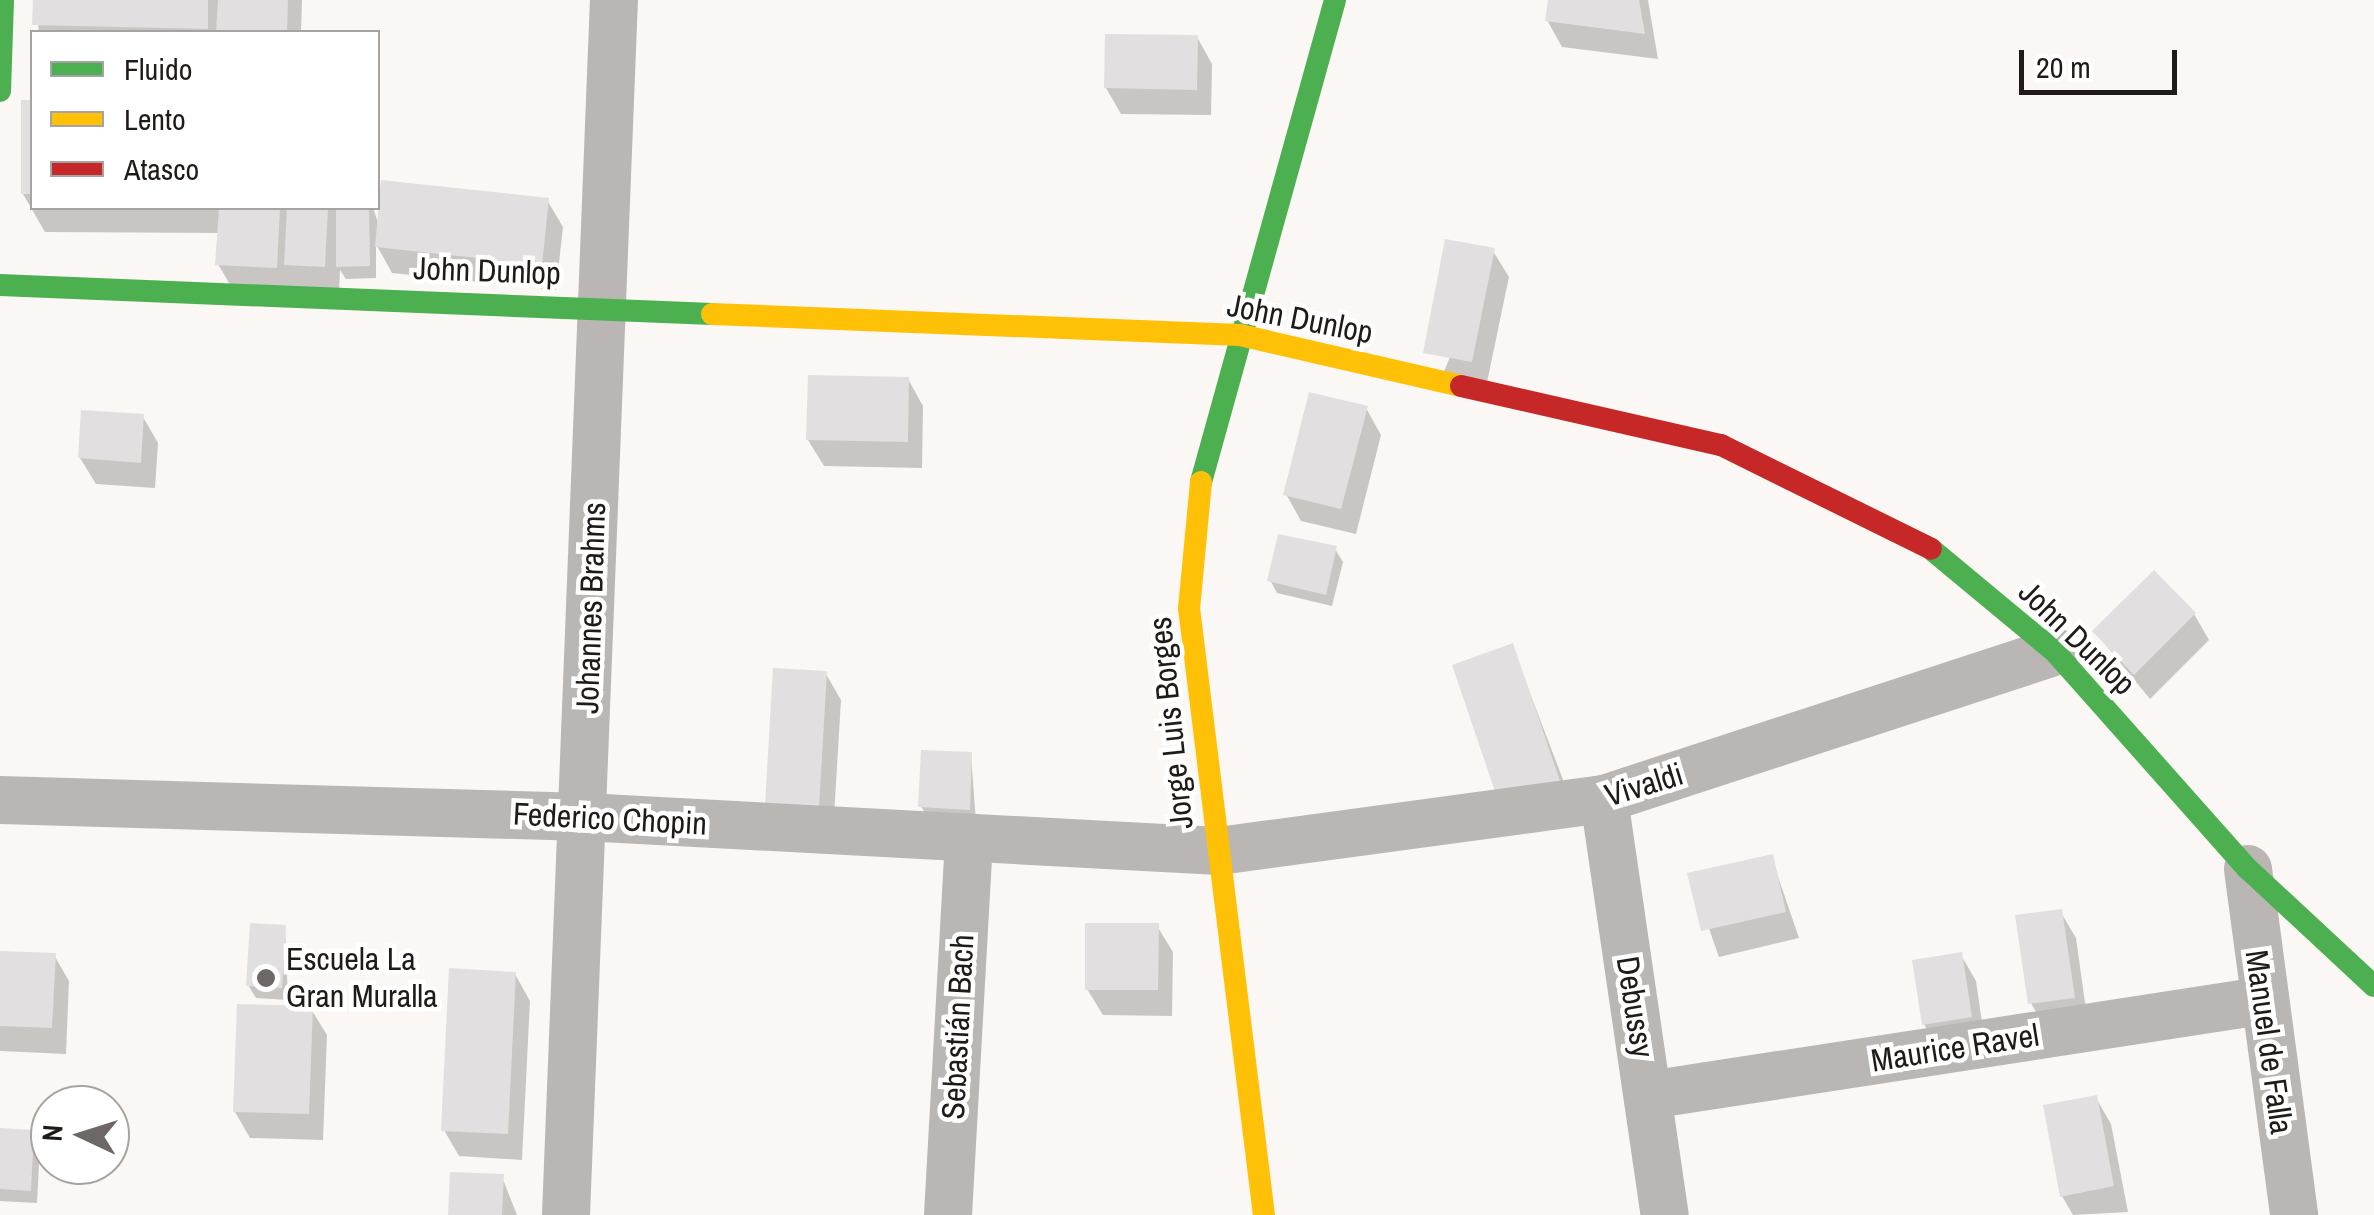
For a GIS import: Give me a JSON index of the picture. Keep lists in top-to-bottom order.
{
  "streets": {
    "street": [
      "John Dunlop",
      "Johannes Brahms",
      "Jorge Luis Borges",
      "Vivaldi",
      "Federico Chopin",
      "Debussy",
      "Sebastián Bach",
      "Manuel de Falla",
      "Maurice Ravel"
    ]
  },
  "crossings": [
    ["John Dunlop", "Johannes Brahms"],
    ["John Dunlop", "Jorge Luis Borges"],
    ["John Dunlop", "Vivaldi"],
    ["John Dunlop", "Manuel de Falla"],
    ["Johannes Brahms", "Federico Chopin"],
    ["Jorge Luis Borges", "Vivaldi"],
    ["Jorge Luis Borges", "Federico Chopin"],
    ["Vivaldi", "Federico Chopin"],
    ["Vivaldi", "Debussy"],
    ["Federico Chopin", "Sebastián Bach"],
    ["Debussy", "Maurice Ravel"],
    ["Manuel de Falla", "Maurice Ravel"]
  ],
  "places": ["Escuela La Gran Muralla"],
  "legend": ["Fluido", "Lento", "Atasco"],
  "scale_bar": "20 m",
  "north": "left"
}
